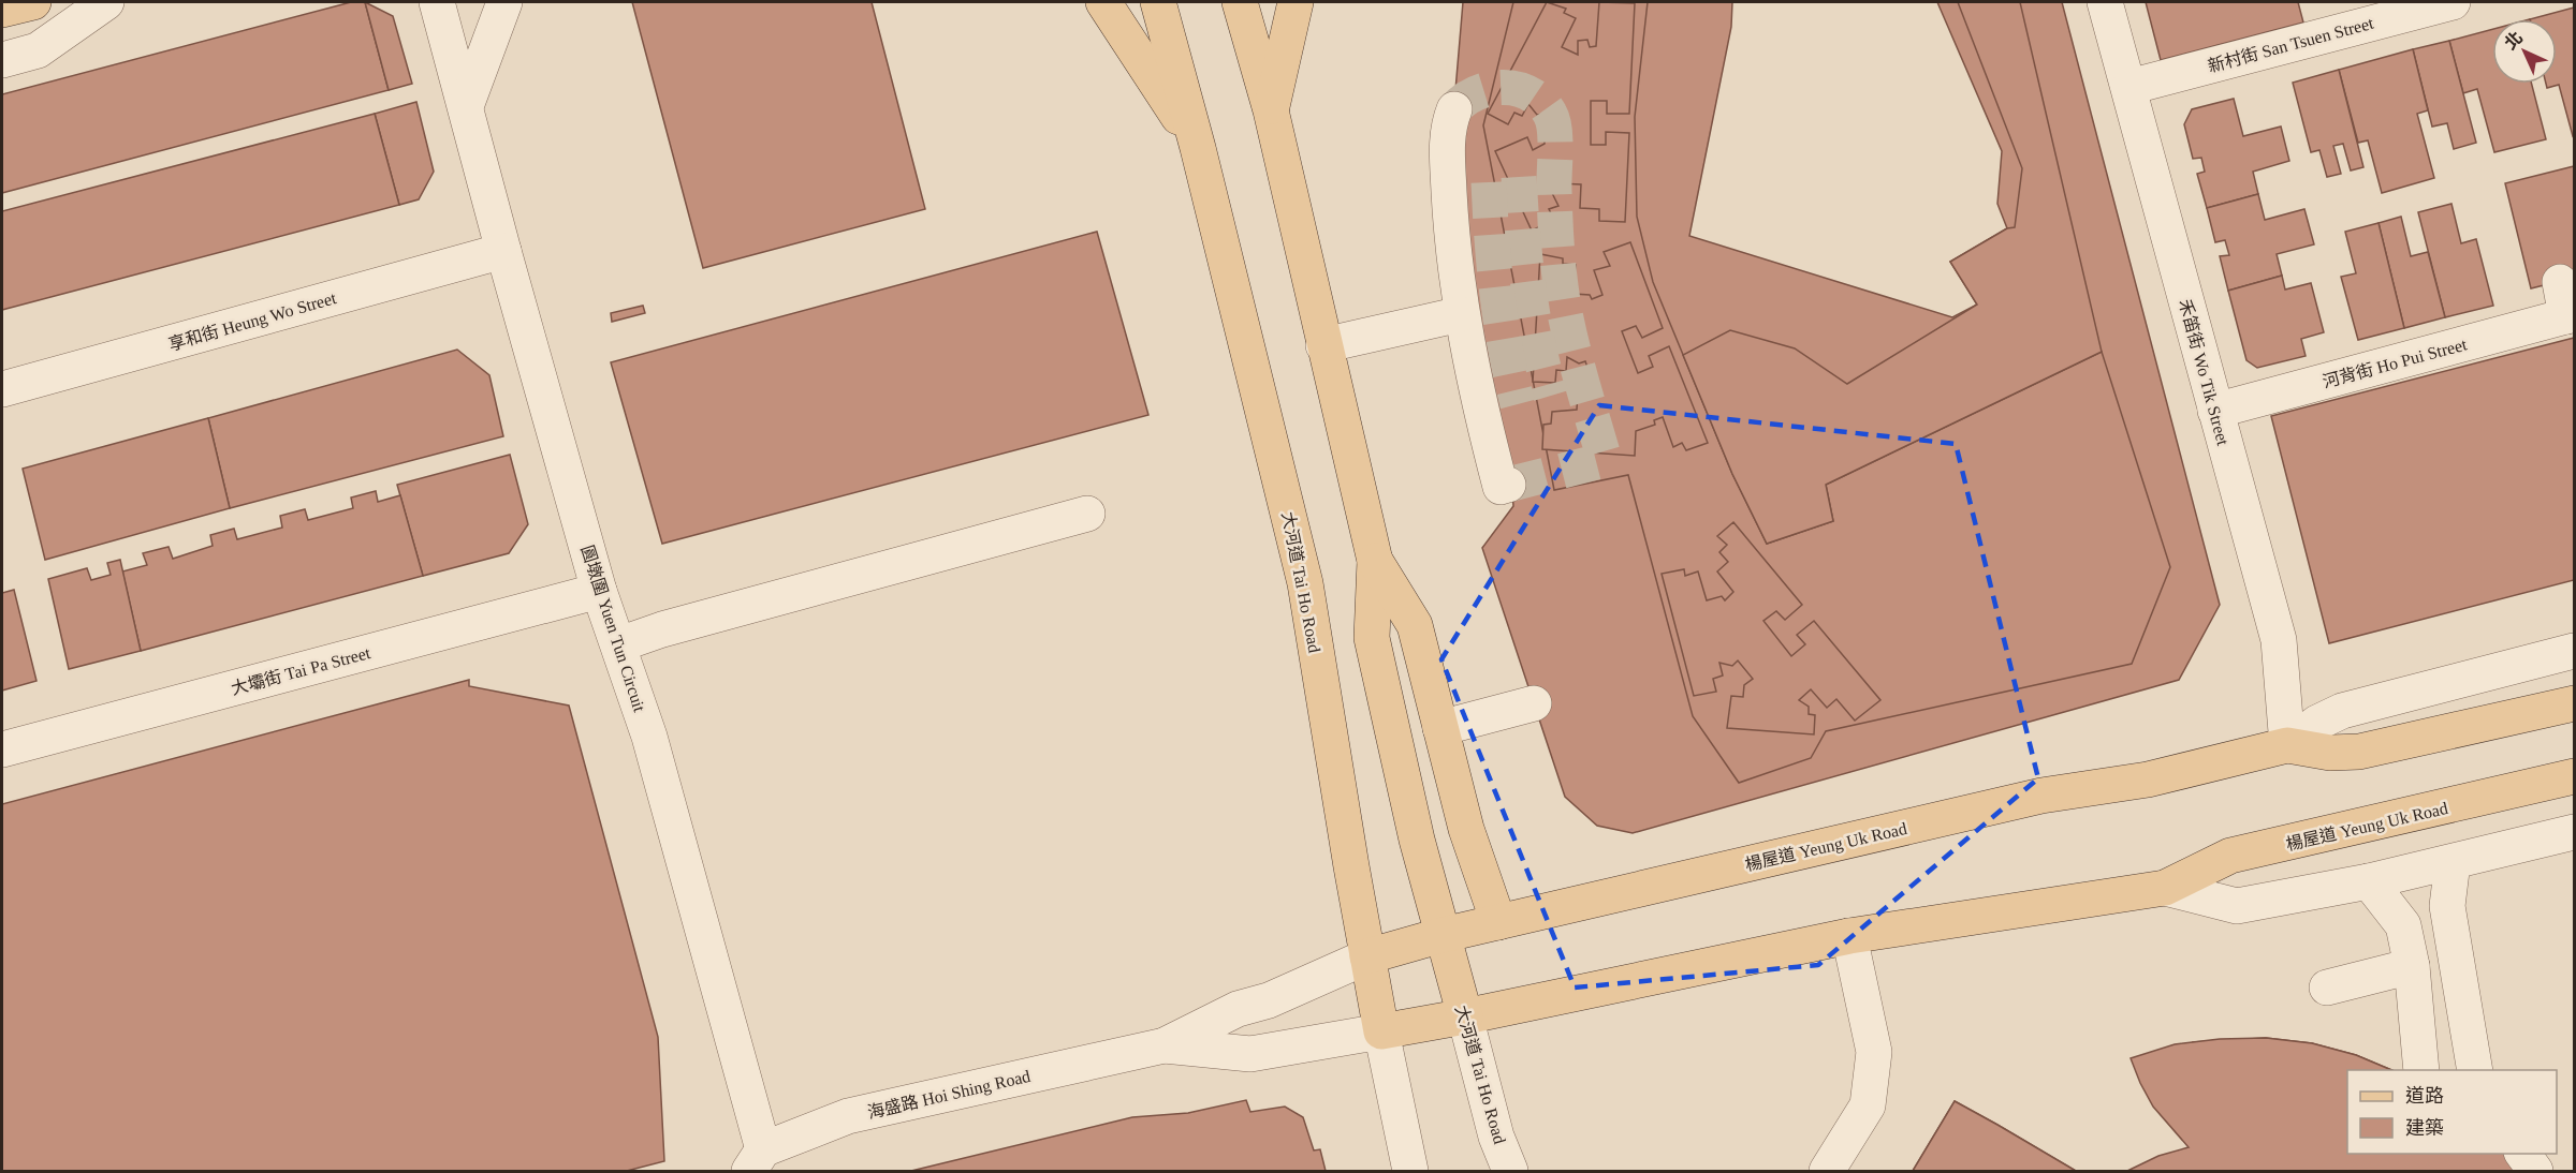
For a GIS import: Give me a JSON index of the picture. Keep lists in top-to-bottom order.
{
  "streets": {
    "main road": ["大河道 Tai Ho Road", "楊屋道 Yeung Uk Road"],
    "street": [
      "新村街 San Tsuen Street",
      "享和街 Heung Wo Street",
      "河背街 Ho Pui Street",
      "禾笛街 Wo Tik Street",
      "圓墩圍 Yuen Tun Circuit",
      "大壩街 Tai Pa Street",
      "海盛路 Hoi Shing Road"
    ]
  },
  "crossings": [
    ["新村街 San Tsuen Street", "禾笛街 Wo Tik Street"],
    ["享和街 Heung Wo Street", "圓墩圍 Yuen Tun Circuit"],
    ["河背街 Ho Pui Street", "禾笛街 Wo Tik Street"],
    ["禾笛街 Wo Tik Street", "楊屋道 Yeung Uk Road"],
    ["大河道 Tai Ho Road", "楊屋道 Yeung Uk Road"],
    ["大河道 Tai Ho Road", "海盛路 Hoi Shing Road"],
    ["圓墩圍 Yuen Tun Circuit", "大壩街 Tai Pa Street"],
    ["圓墩圍 Yuen Tun Circuit", "海盛路 Hoi Shing Road"],
    ["楊屋道 Yeung Uk Road", "海盛路 Hoi Shing Road"]
  ],
  "legend": ["道路", "建築"],
  "north": "top left"
}
